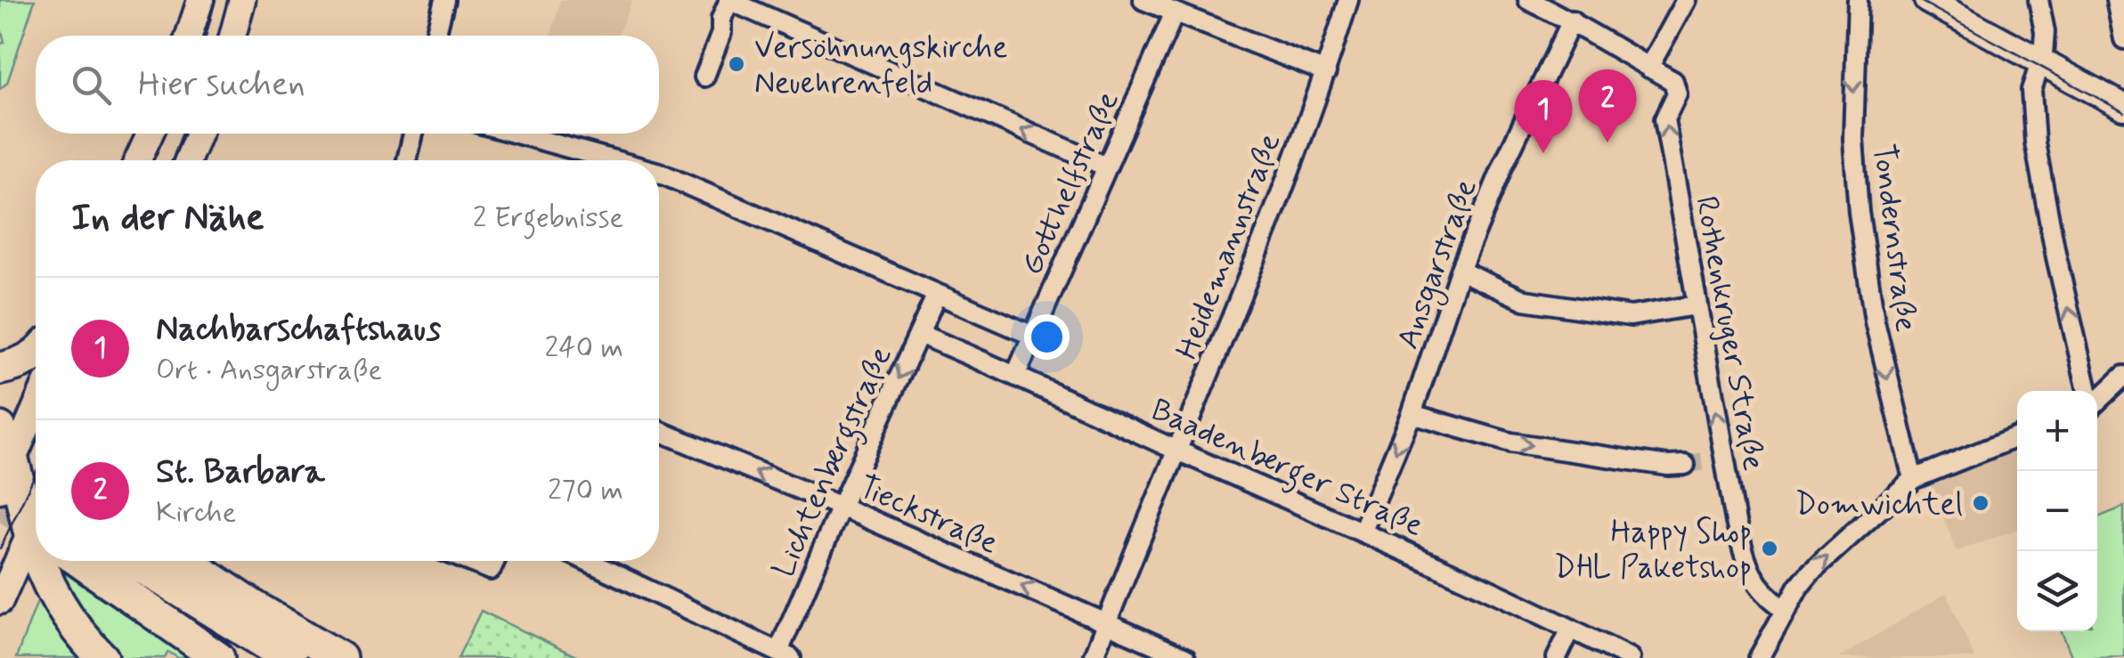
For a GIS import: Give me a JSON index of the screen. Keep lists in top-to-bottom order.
{
  "streets": {
    "street": [
      "Gotthelfstraße",
      "Tondernstraße",
      "Heidemannstraße",
      "Ansgarstraße",
      "Rothenkruger Straße",
      "Lichtenbergstraße",
      "Baadenberger Straße",
      "Tieckstraße"
    ]
  },
  "crossings": [
    ["Gotthelfstraße", "Baadenberger Straße"],
    ["Heidemannstraße", "Baadenberger Straße"],
    ["Heidemannstraße", "Tieckstraße"],
    ["Ansgarstraße", "Baadenberger Straße"],
    ["Lichtenbergstraße", "Baadenberger Straße"],
    ["Lichtenbergstraße", "Tieckstraße"]
  ],
  "one_way": ["Tondernstraße", "Rothenkruger Straße", "Lichtenbergstraße"],
  "places": ["Versöhnungskirche Neuehrenfeld", "Domwichtel", "Happy Shop DHL Paketshop"],
  "page": {
    "search": "Hier suchen",
    "pins": ["2", "1"],
    "heading": ["In der Nähe", "2 Ergebnisse"],
    "list": [
      {
        "mark": "1",
        "name": "Nachbarschaftshaus",
        "note": "Ort · Ansgarstraße",
        "value": "240 m"
      },
      {
        "mark": "2",
        "name": "St. Barbara",
        "note": "Kirche",
        "value": "270 m"
      }
    ],
    "map_buttons": ["+", "−"]
  }
}
